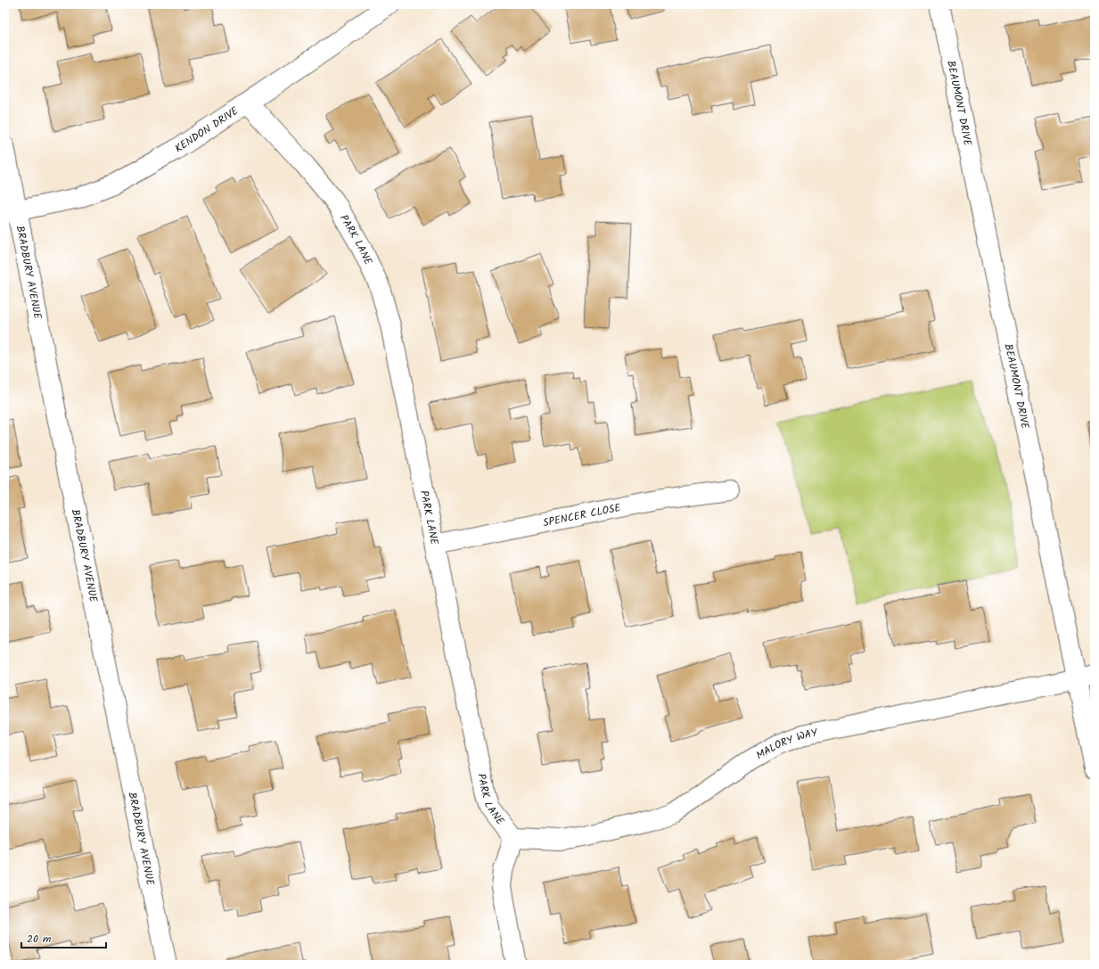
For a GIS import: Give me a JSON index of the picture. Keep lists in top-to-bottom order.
{
  "streets": {
    "street": [
      "BEAUMONT DRIVE",
      "KENDON DRIVE",
      "PARK LANE",
      "BRADBURY AVENUE",
      "SPENCER CLOSE",
      "MALORY WAY"
    ]
  },
  "crossings": [
    ["BEAUMONT DRIVE", "MALORY WAY"],
    ["KENDON DRIVE", "PARK LANE"],
    ["KENDON DRIVE", "BRADBURY AVENUE"],
    ["PARK LANE", "SPENCER CLOSE"],
    ["PARK LANE", "MALORY WAY"]
  ],
  "scale_bar": "20 m"
}
